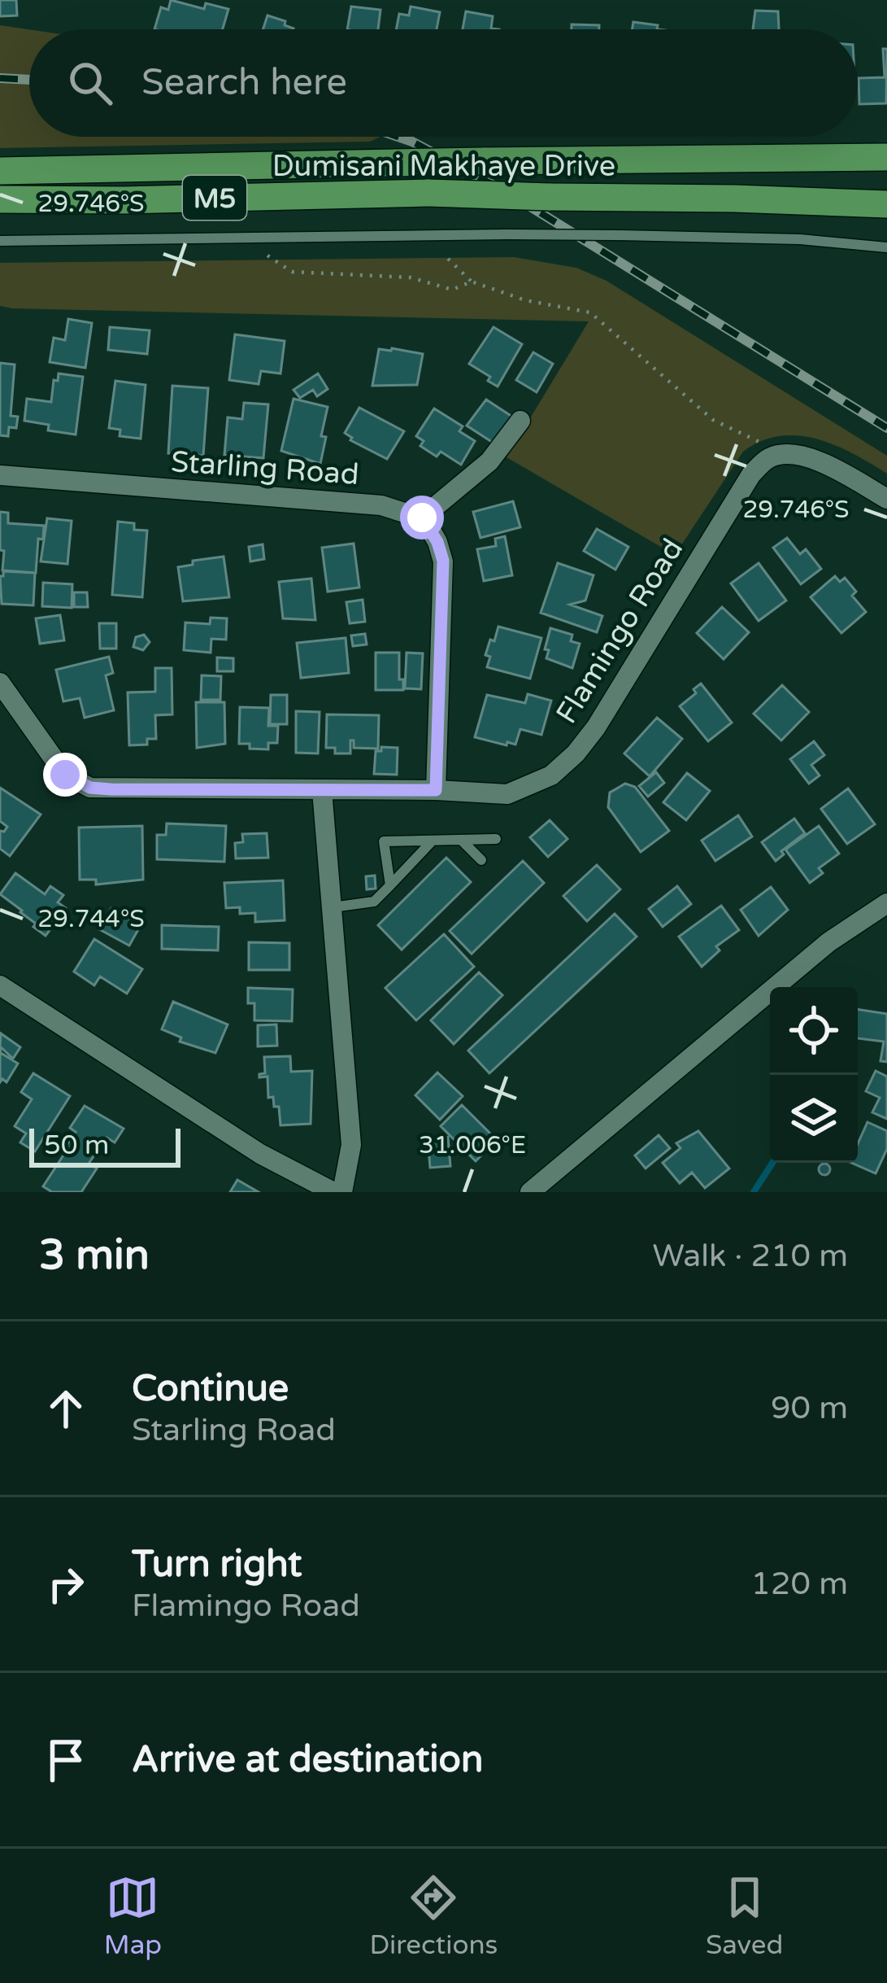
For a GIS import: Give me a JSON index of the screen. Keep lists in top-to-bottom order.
{
  "streets": {
    "main road": ["Dumisani Makhaye Drive", "M5"],
    "street": ["Starling Road", "Flamingo Road"]
  },
  "scale_bar": "50 m",
  "page": {
    "search": "Search here",
    "scale": "50 m",
    "heading": ["3 min", "Walk · 210 m"],
    "list": [
      ["Continue", "Starling Road", "90 m"],
      ["Turn right", "Flamingo Road", "120 m"],
      "Arrive at destination"
    ],
    "nav": ["Map", "Directions", "Saved"]
  },
  "coordinates": ["29.746°S", "29.744°S", "31.006°E"]
}
